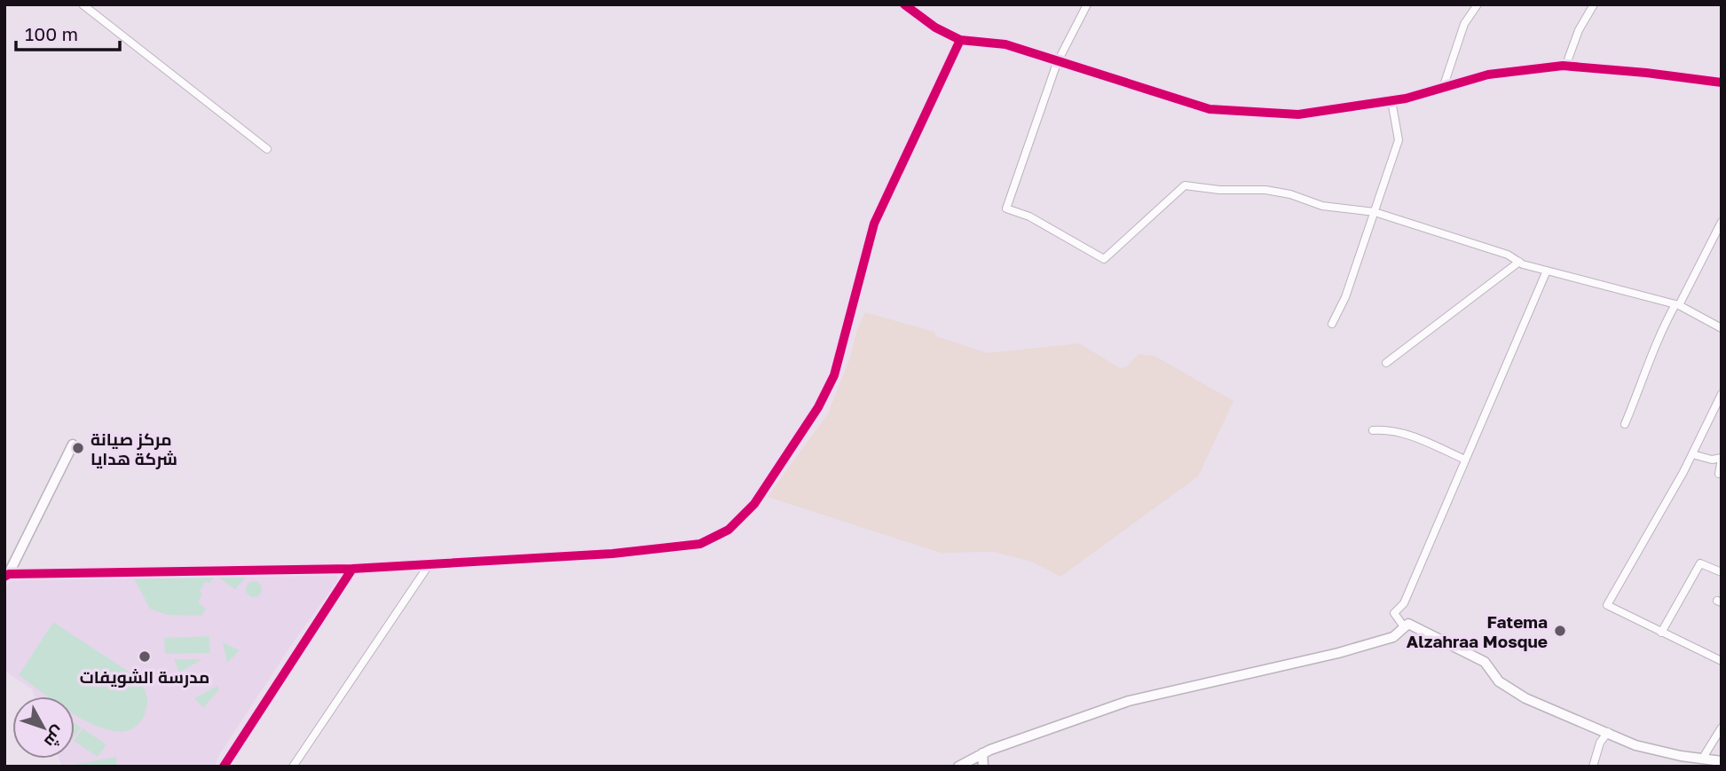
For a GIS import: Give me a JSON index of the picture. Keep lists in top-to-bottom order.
{
  "places": ["مركز صيانة شركة هدايا", "Fatema Alzahraa Mosque", "مدرسة الشويفات"],
  "scale_bar": "100 m",
  "north": "bottom right"
}
